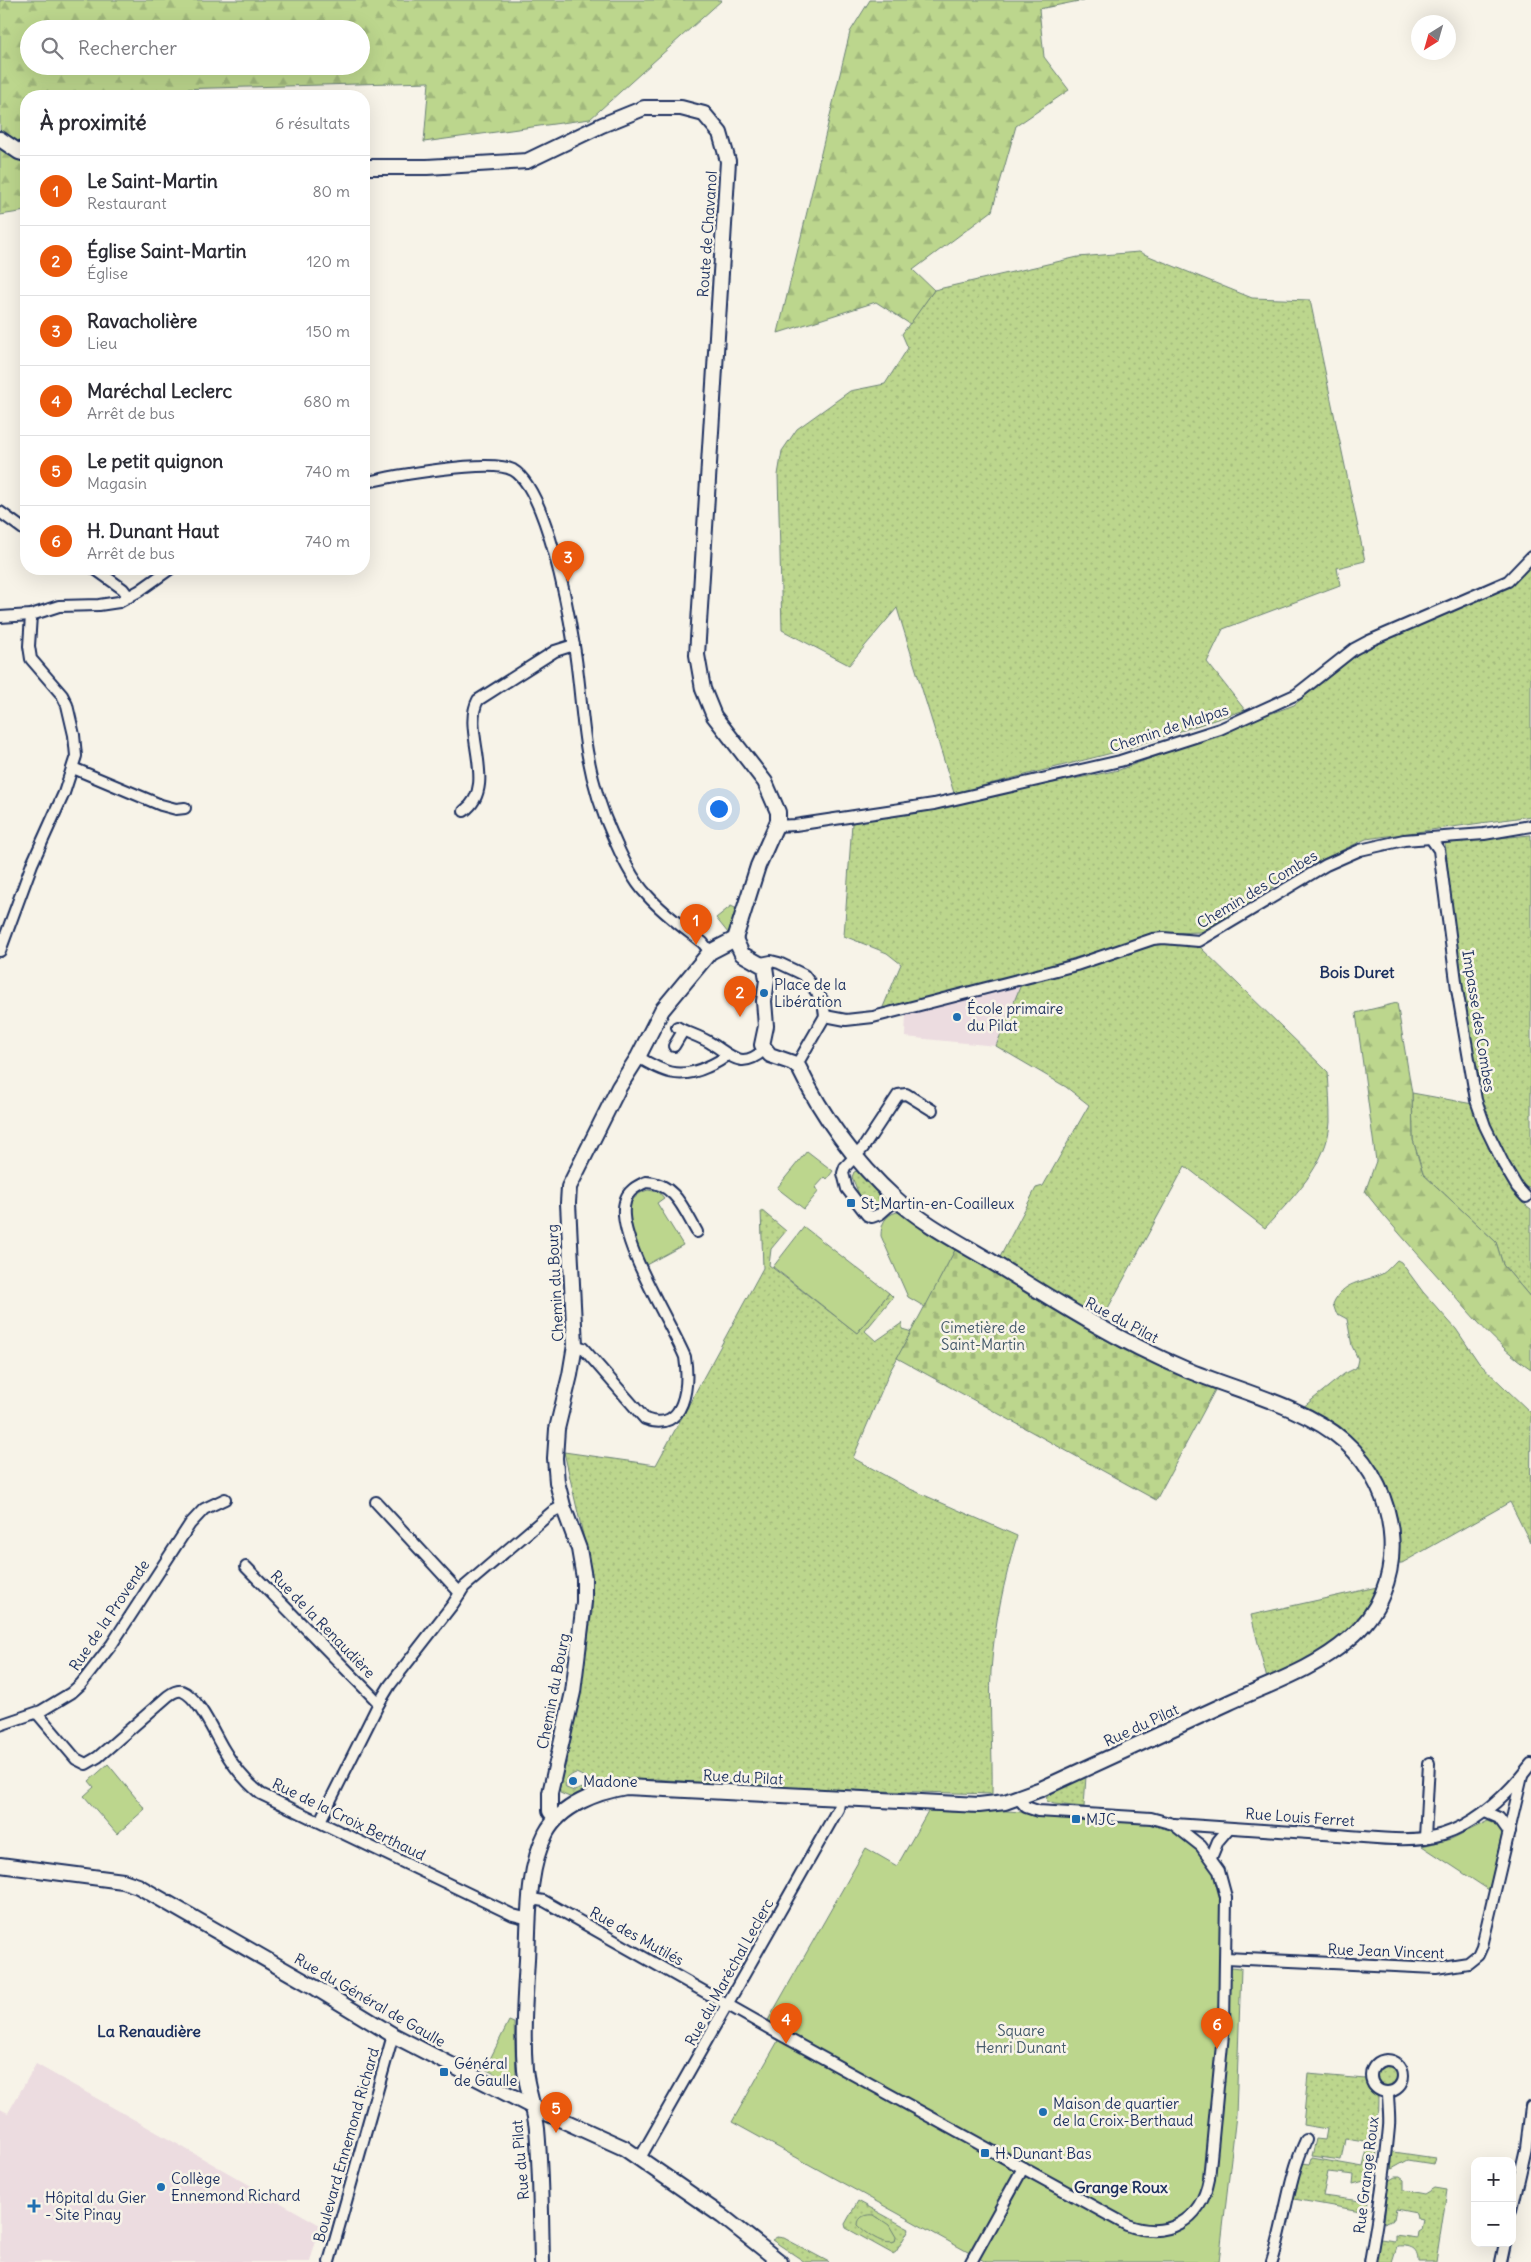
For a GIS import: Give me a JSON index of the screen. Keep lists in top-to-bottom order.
{
  "streets": {
    "street": [
      "Route de Chavanol",
      "Chemin de Malpas",
      "Chemin des Combes",
      "Impasse des Combes",
      "Chemin du Bourg",
      "Rue du Pilat",
      "Rue de la Provende",
      "Rue de la Renaudière",
      "Rue Louis Ferret",
      "Rue de la Croix Berthaud",
      "Rue des Mutilés",
      "Rue Jean Vincent",
      "Rue du Maréchal Leclerc",
      "Rue du Général de Gaulle",
      "Boulevard Ennemond Richard",
      "Rue Grange Roux"
    ]
  },
  "crossings": [
    ["Route de Chavanol", "Chemin de Malpas"],
    ["Chemin des Combes", "Impasse des Combes"],
    ["Chemin du Bourg", "Rue du Pilat"],
    ["Chemin du Bourg", "Rue de la Renaudière"],
    ["Rue du Pilat", "Rue de la Croix Berthaud"],
    ["Rue du Pilat", "Rue des Mutilés"],
    ["Rue du Pilat", "Rue du Maréchal Leclerc"],
    ["Rue du Pilat", "Rue du Général de Gaulle"],
    ["Rue de la Provende", "Rue de la Croix Berthaud"],
    ["Rue de la Renaudière", "Rue de la Croix Berthaud"],
    ["Rue Louis Ferret", "Rue Jean Vincent"],
    ["Rue des Mutilés", "Rue Jean Vincent"],
    ["Rue des Mutilés", "Rue du Maréchal Leclerc"],
    ["Rue du Maréchal Leclerc", "Rue du Général de Gaulle"],
    ["Rue du Général de Gaulle", "Boulevard Ennemond Richard"]
  ],
  "districts": ["Bois Duret", "La Renaudière", "Grange Roux"],
  "parks": ["Cimetière de Saint-Martin", "Square Henri Dunant"],
  "places": {
    "other": [
      "Place de la Libération",
      "École primaire du Pilat",
      "Madone",
      "Maison de quartier de la Croix-Berthaud",
      "Collège Ennemond Richard"
    ],
    "transit": [
      "St-Martin-en-Coailleux",
      "MJC",
      "Général de Gaulle",
      "H. Dunant Bas"
    ],
    "health": ["Hôpital du Gier - Site Pinay"]
  },
  "north": "bottom left",
  "page": {
    "search": "Rechercher",
    "heading": ["À proximité", "6 résultats"],
    "list": [
      {
        "mark": "1",
        "name": "Le Saint-Martin",
        "note": "Restaurant",
        "value": "80 m"
      },
      {
        "mark": "2",
        "name": "Église Saint-Martin",
        "note": "Église",
        "value": "120 m"
      },
      {
        "mark": "3",
        "name": "Ravacholière",
        "note": "Lieu",
        "value": "150 m"
      },
      {
        "mark": "4",
        "name": "Maréchal Leclerc",
        "note": "Arrêt de bus",
        "value": "680 m"
      },
      {
        "mark": "5",
        "name": "Le petit quignon",
        "note": "Magasin",
        "value": "740 m"
      },
      {
        "mark": "6",
        "name": "H. Dunant Haut",
        "note": "Arrêt de bus",
        "value": "740 m"
      }
    ],
    "pins": [
      "3",
      "1",
      "2",
      "4",
      "6",
      "5"
    ],
    "map_buttons": ["+", "−"]
  }
}
